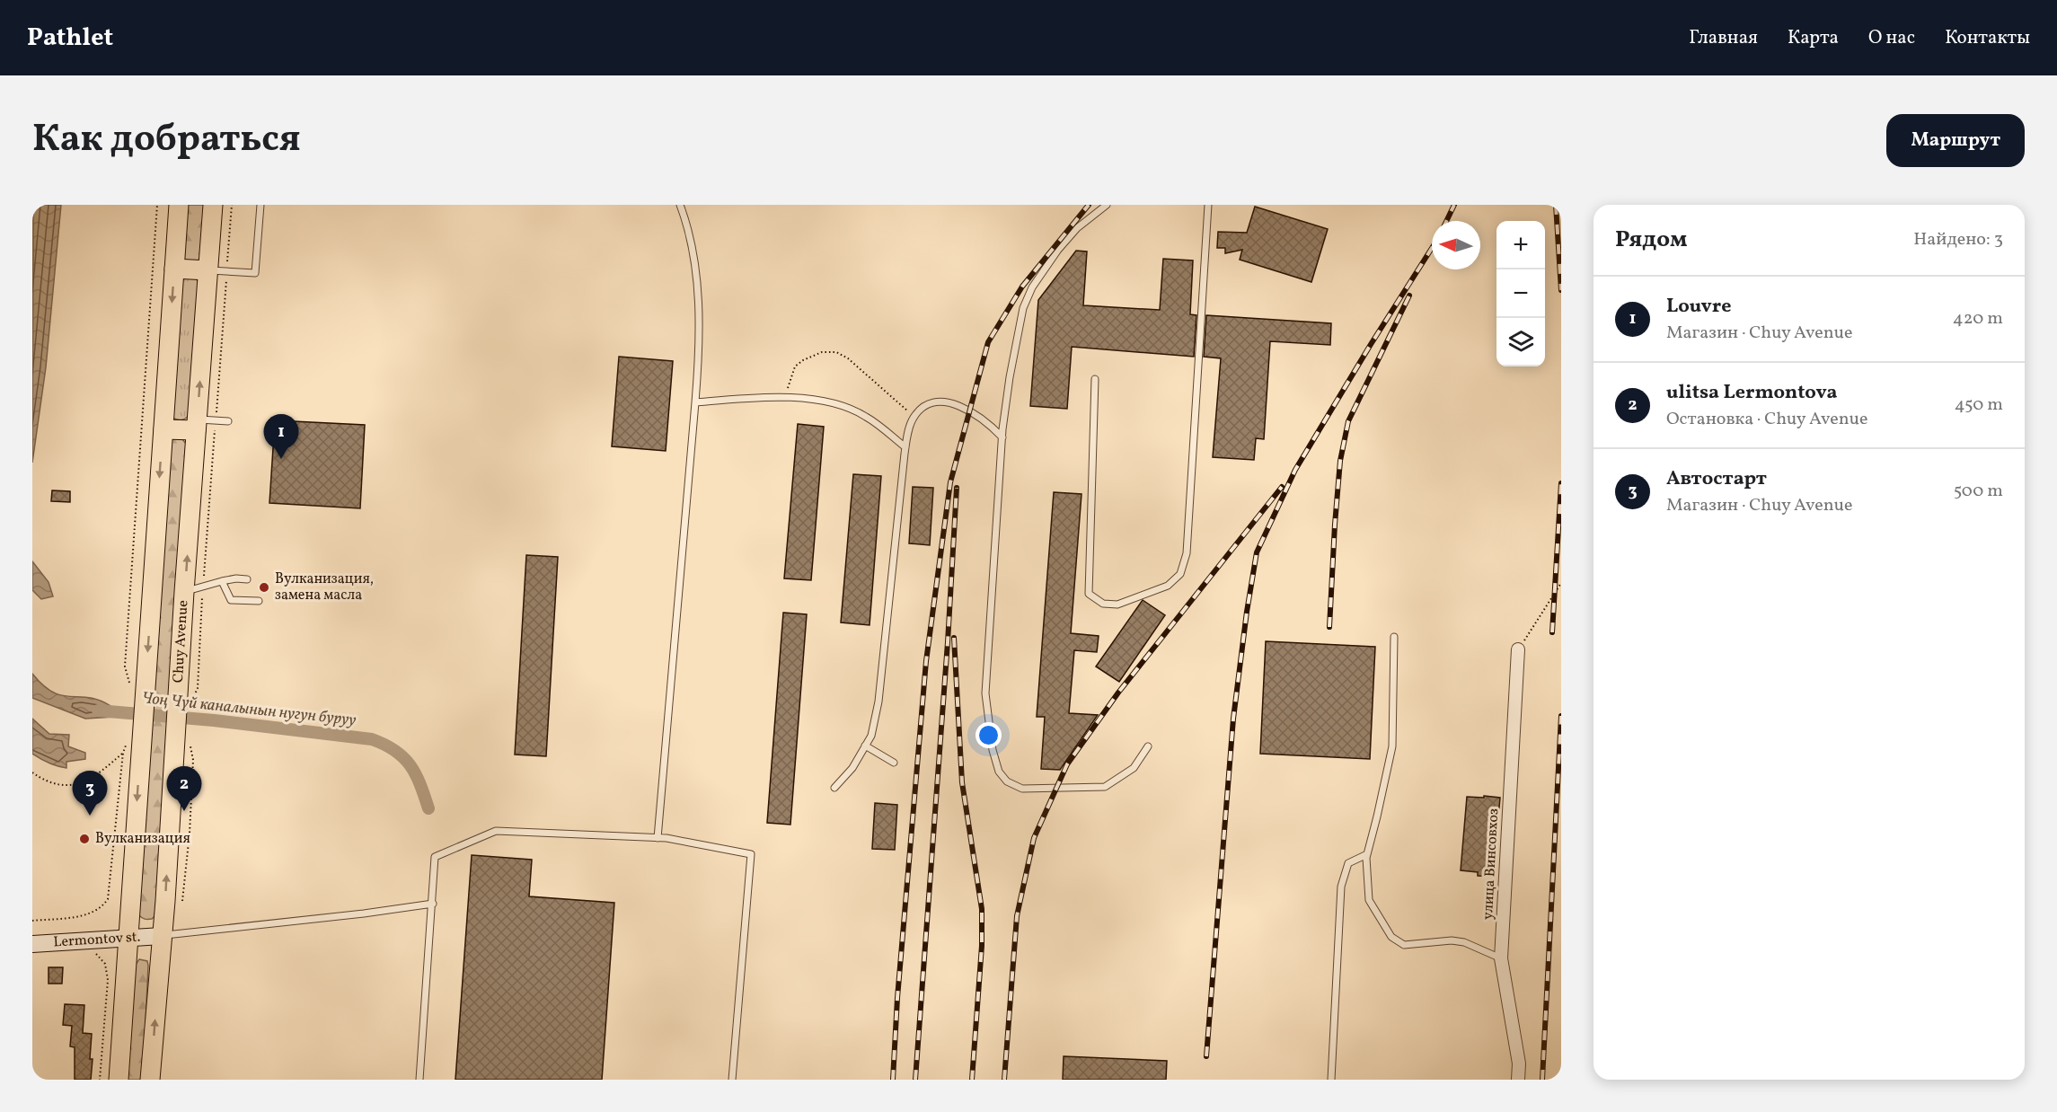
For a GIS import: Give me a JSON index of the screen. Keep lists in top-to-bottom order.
{
  "streets": {
    "main road": ["Chuy Avenue", "Lermontov st."],
    "street": ["улица Винсовхоз"]
  },
  "crossings": [
    ["Chuy Avenue", "Lermontov st."]
  ],
  "water": ["Чоң Чүй каналынын нугун буруу"],
  "places": ["Вулканизация, замена масла", "Вулканизация"],
  "north": "left",
  "page": {
    "header": "Pathlet",
    "nav": [
      "Главная",
      "Карта",
      "О нас",
      "Контакты"
    ],
    "title": "Как добраться",
    "buttons": "Маршрут",
    "heading": ["Рядом", "Найдено: 3"],
    "map_buttons": ["+", "−"],
    "list": [
      {
        "mark": "1",
        "name": "Louvre",
        "note": "Магазин · Chuy Avenue",
        "value": "420 m"
      },
      {
        "mark": "2",
        "name": "ulitsa Lermontova",
        "note": "Остановка · Chuy Avenue",
        "value": "450 m"
      },
      {
        "mark": "3",
        "name": "Автостарт",
        "note": "Магазин · Chuy Avenue",
        "value": "500 m"
      }
    ],
    "pins": ["1", "2", "3"]
  }
}
